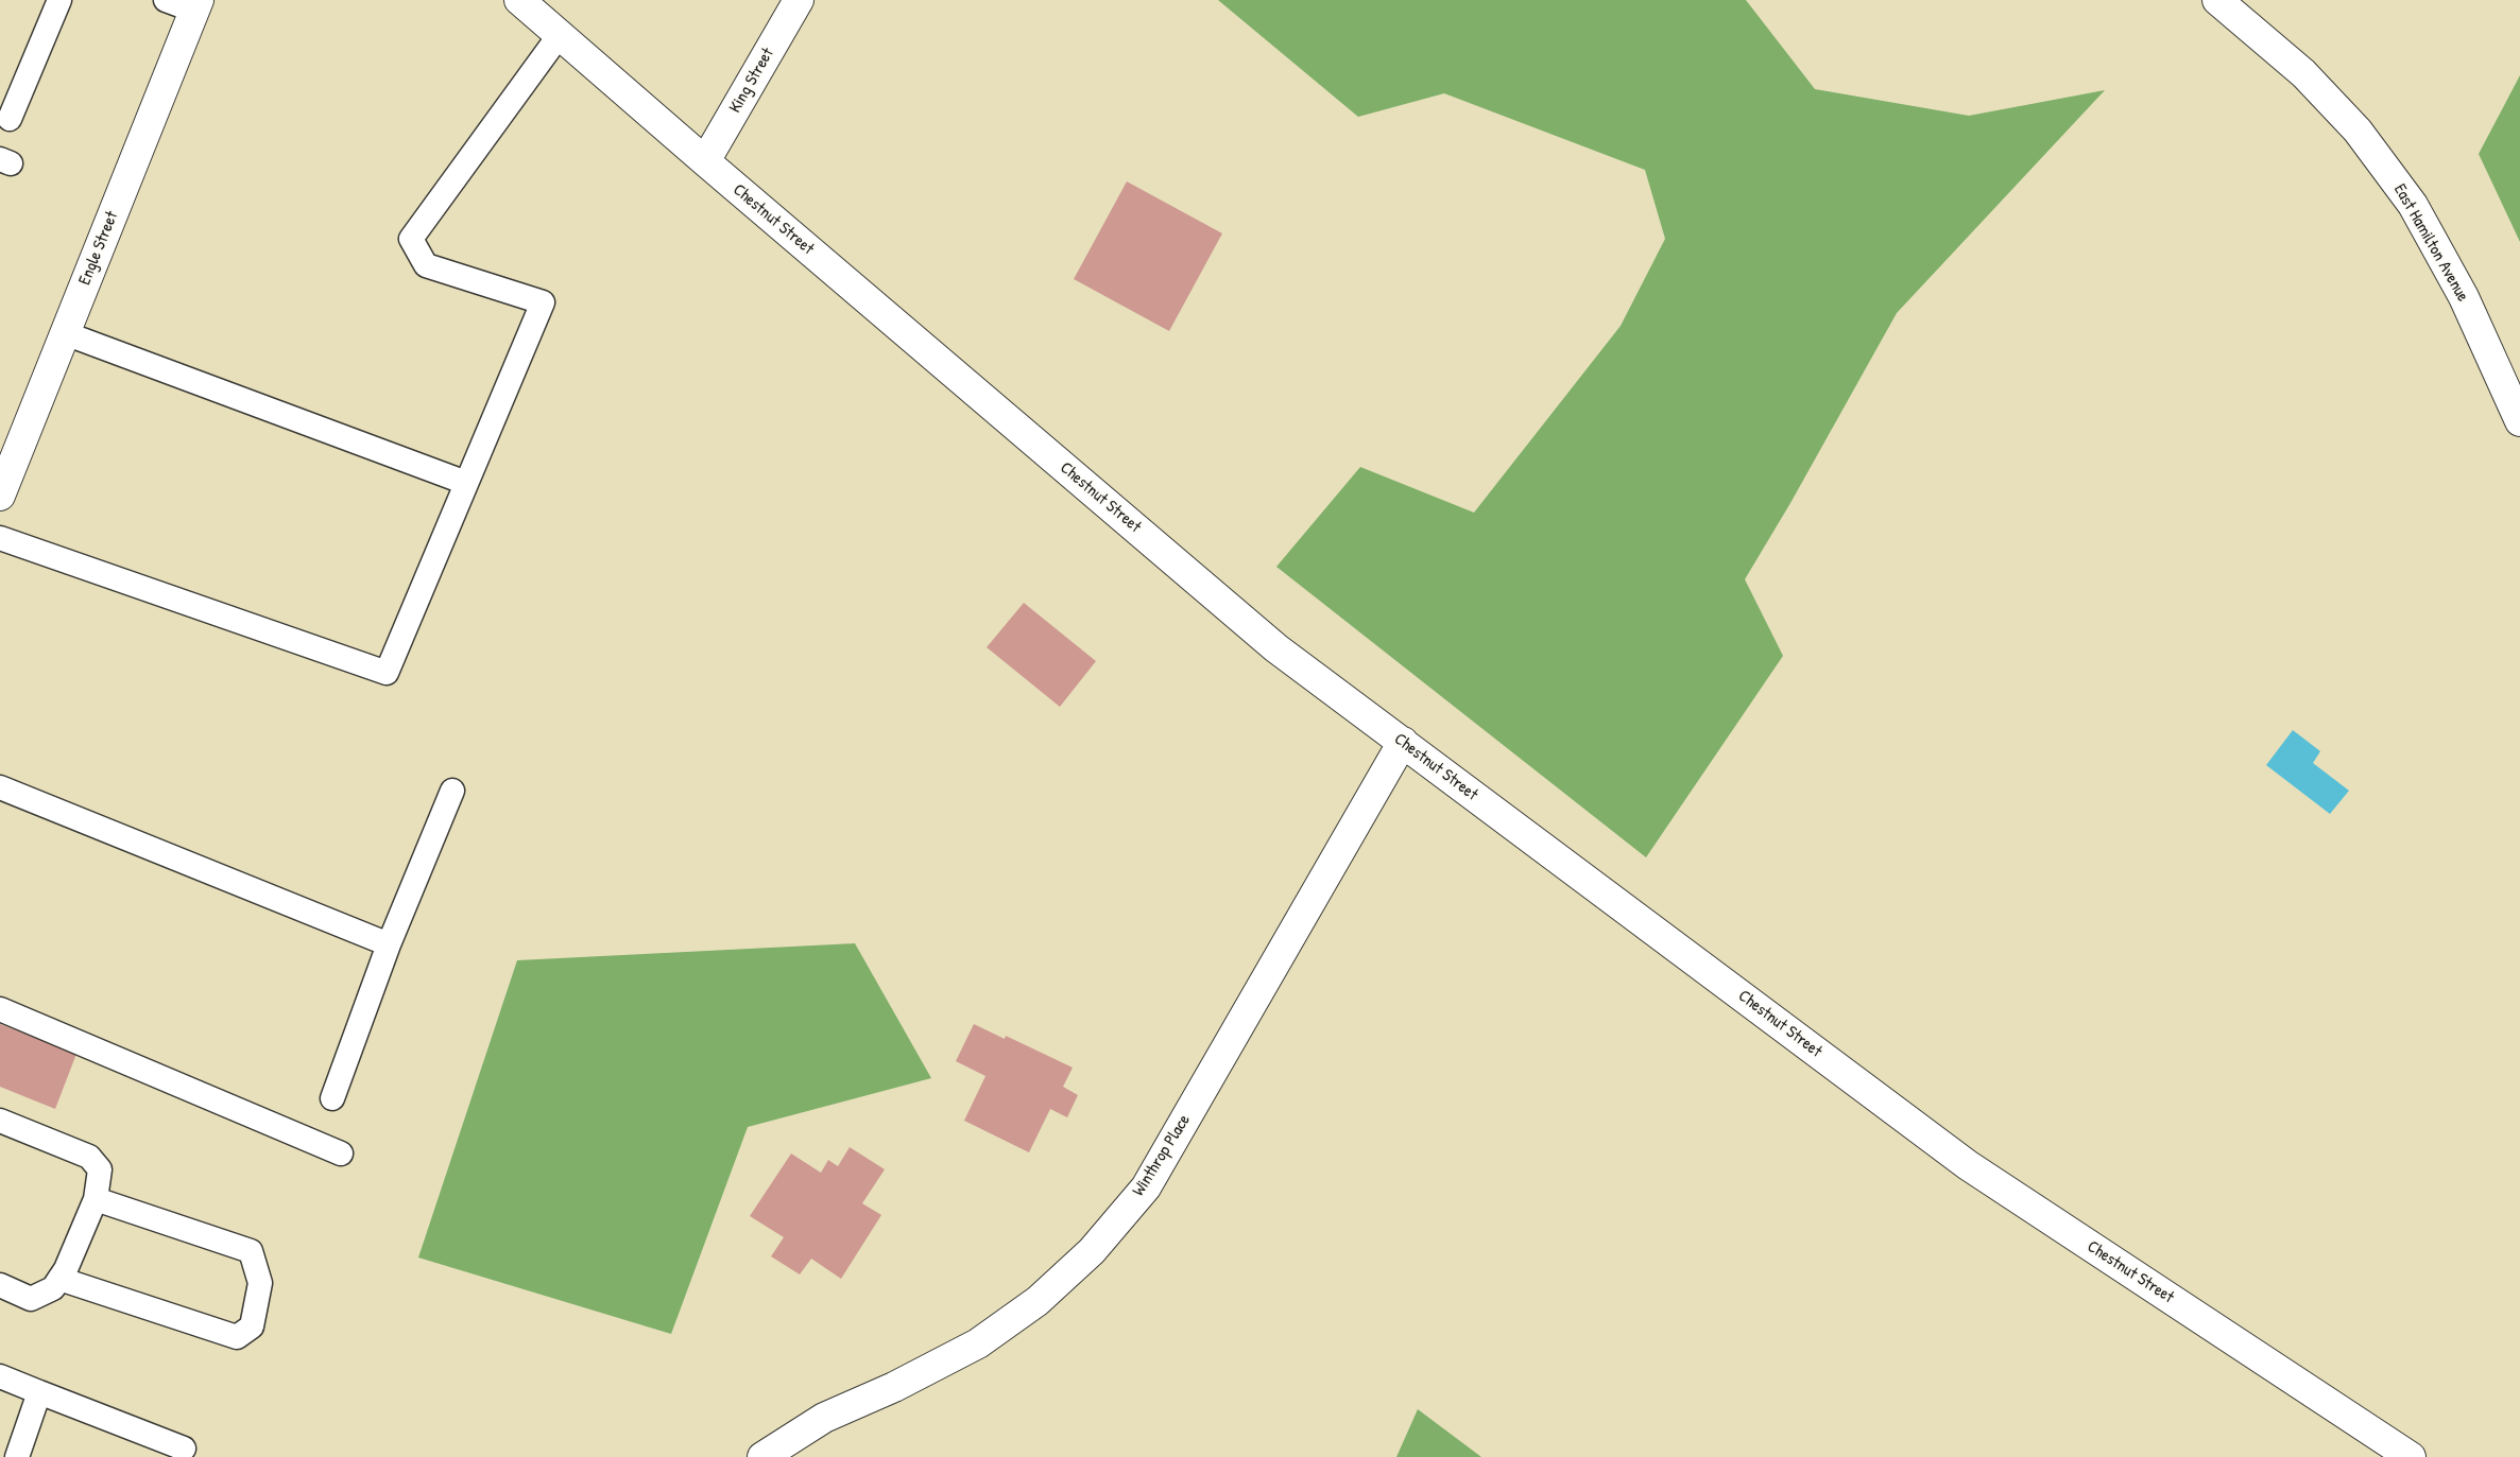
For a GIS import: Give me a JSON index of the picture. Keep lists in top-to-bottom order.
{
  "streets": {
    "street": [
      "King Street",
      "Chestnut Street",
      "East Hamilton Avenue",
      "Engle Street",
      "Winthrop Place"
    ]
  },
  "crossings": [
    ["King Street", "Chestnut Street"],
    ["Chestnut Street", "Winthrop Place"]
  ]
}
